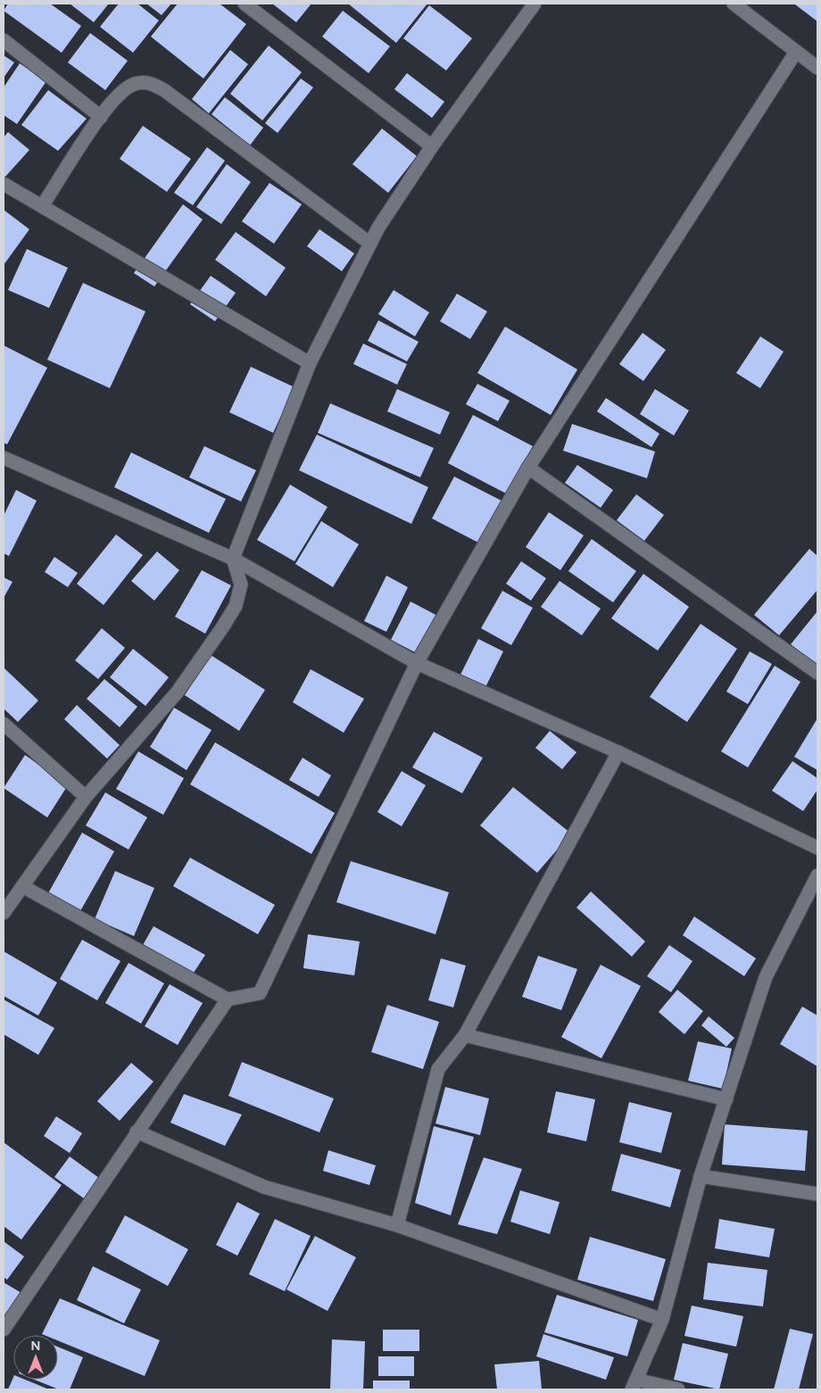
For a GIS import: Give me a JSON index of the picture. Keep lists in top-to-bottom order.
{
  "north": "top"
}
